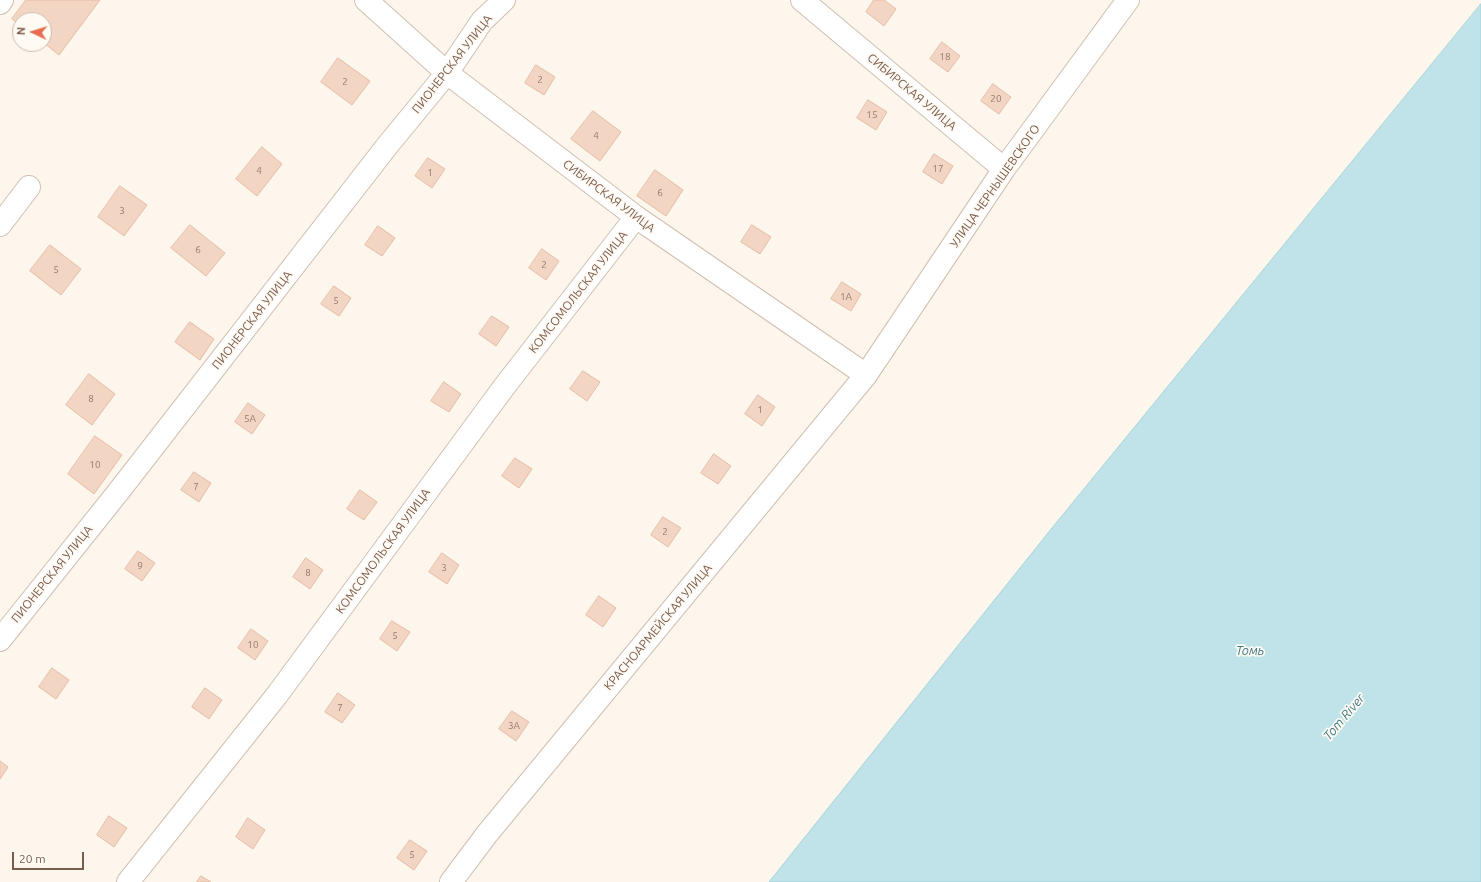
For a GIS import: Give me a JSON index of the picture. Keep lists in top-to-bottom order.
{
  "streets": {
    "street": [
      "ПИОНЕРСКАЯ УЛИЦА",
      "СИБИРСКАЯ УЛИЦА",
      "УЛИЦА ЧЕРНЫШЕВСКОГО",
      "КОМСОМОЛЬСКАЯ УЛИЦА",
      "КРАСНОАРМЕЙСКАЯ УЛИЦА"
    ]
  },
  "crossings": [
    ["ПИОНЕРСКАЯ УЛИЦА", "СИБИРСКАЯ УЛИЦА"],
    ["СИБИРСКАЯ УЛИЦА", "УЛИЦА ЧЕРНЫШЕВСКОГО"],
    ["СИБИРСКАЯ УЛИЦА", "КОМСОМОЛЬСКАЯ УЛИЦА"],
    ["СИБИРСКАЯ УЛИЦА", "КРАСНОАРМЕЙСКАЯ УЛИЦА"],
    ["УЛИЦА ЧЕРНЫШЕВСКОГО", "КРАСНОАРМЕЙСКАЯ УЛИЦА"]
  ],
  "water": ["Томь", "Tom River"],
  "house_numbers": [
    "18",
    "2",
    "2",
    "20",
    "15",
    "4",
    "17",
    "4",
    "1",
    "6",
    "3",
    "6",
    "2",
    "5",
    "1А",
    "5",
    "8",
    "1",
    "5А",
    "10",
    "7",
    "2",
    "9",
    "3",
    "8",
    "5",
    "10",
    "7",
    "3А",
    "5"
  ],
  "scale_bar": "20 m",
  "north": "left"
}
